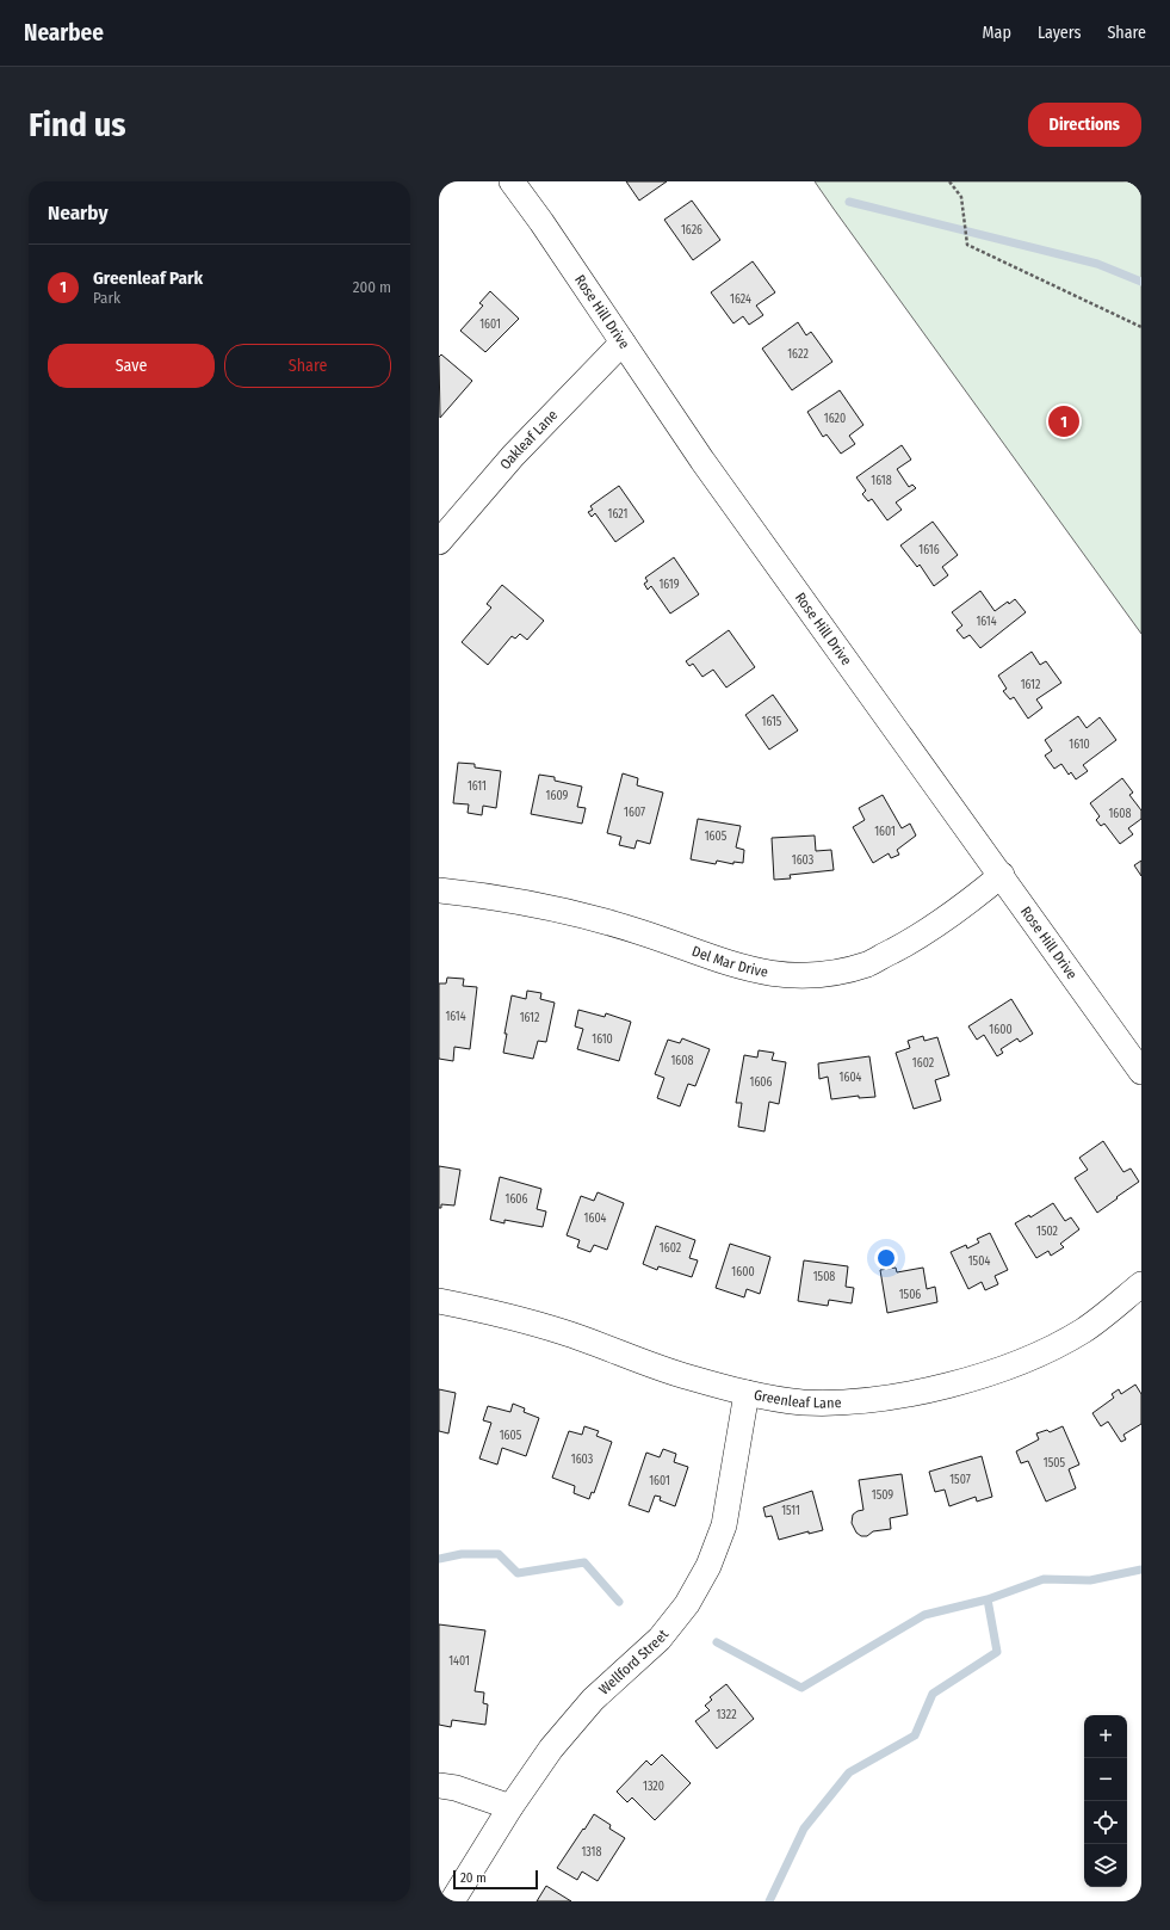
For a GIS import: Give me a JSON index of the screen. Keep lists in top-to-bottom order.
{
  "streets": {
    "street": [
      "Rose Hill Drive",
      "Oakleaf Lane",
      "Del Mar Drive",
      "Greenleaf Lane",
      "Wellford Street"
    ]
  },
  "crossings": [
    ["Rose Hill Drive", "Oakleaf Lane"],
    ["Rose Hill Drive", "Del Mar Drive"],
    ["Greenleaf Lane", "Wellford Street"]
  ],
  "house_numbers": [
    "1626",
    "1624",
    "1601",
    "1622",
    "1620",
    "1618",
    "1621",
    "1616",
    "1619",
    "1614",
    "1612",
    "1615",
    "1610",
    "1611",
    "1609",
    "1607",
    "1608",
    "1601",
    "1605",
    "1603",
    "1614",
    "1612",
    "1600",
    "1610",
    "1608",
    "1602",
    "1604",
    "1606",
    "1606",
    "1604",
    "1502",
    "1602",
    "1504",
    "1600",
    "1508",
    "1506",
    "1605",
    "1603",
    "1505",
    "1507",
    "1601",
    "1509",
    "1511",
    "1401",
    "1322",
    "1320",
    "1318"
  ],
  "scale_bar": "20 m",
  "page": {
    "header": "Nearbee",
    "nav": ["Map", "Layers", "Share"],
    "buttons": [
      "Directions",
      ["Save", "Share"]
    ],
    "title": "Find us",
    "heading": "Nearby",
    "list": [
      {
        "mark": "1",
        "name": "Greenleaf Park",
        "note": "Park",
        "value": "200 m"
      }
    ],
    "pins": "1",
    "map_buttons": ["+", "−"],
    "scale": "20 m"
  }
}
